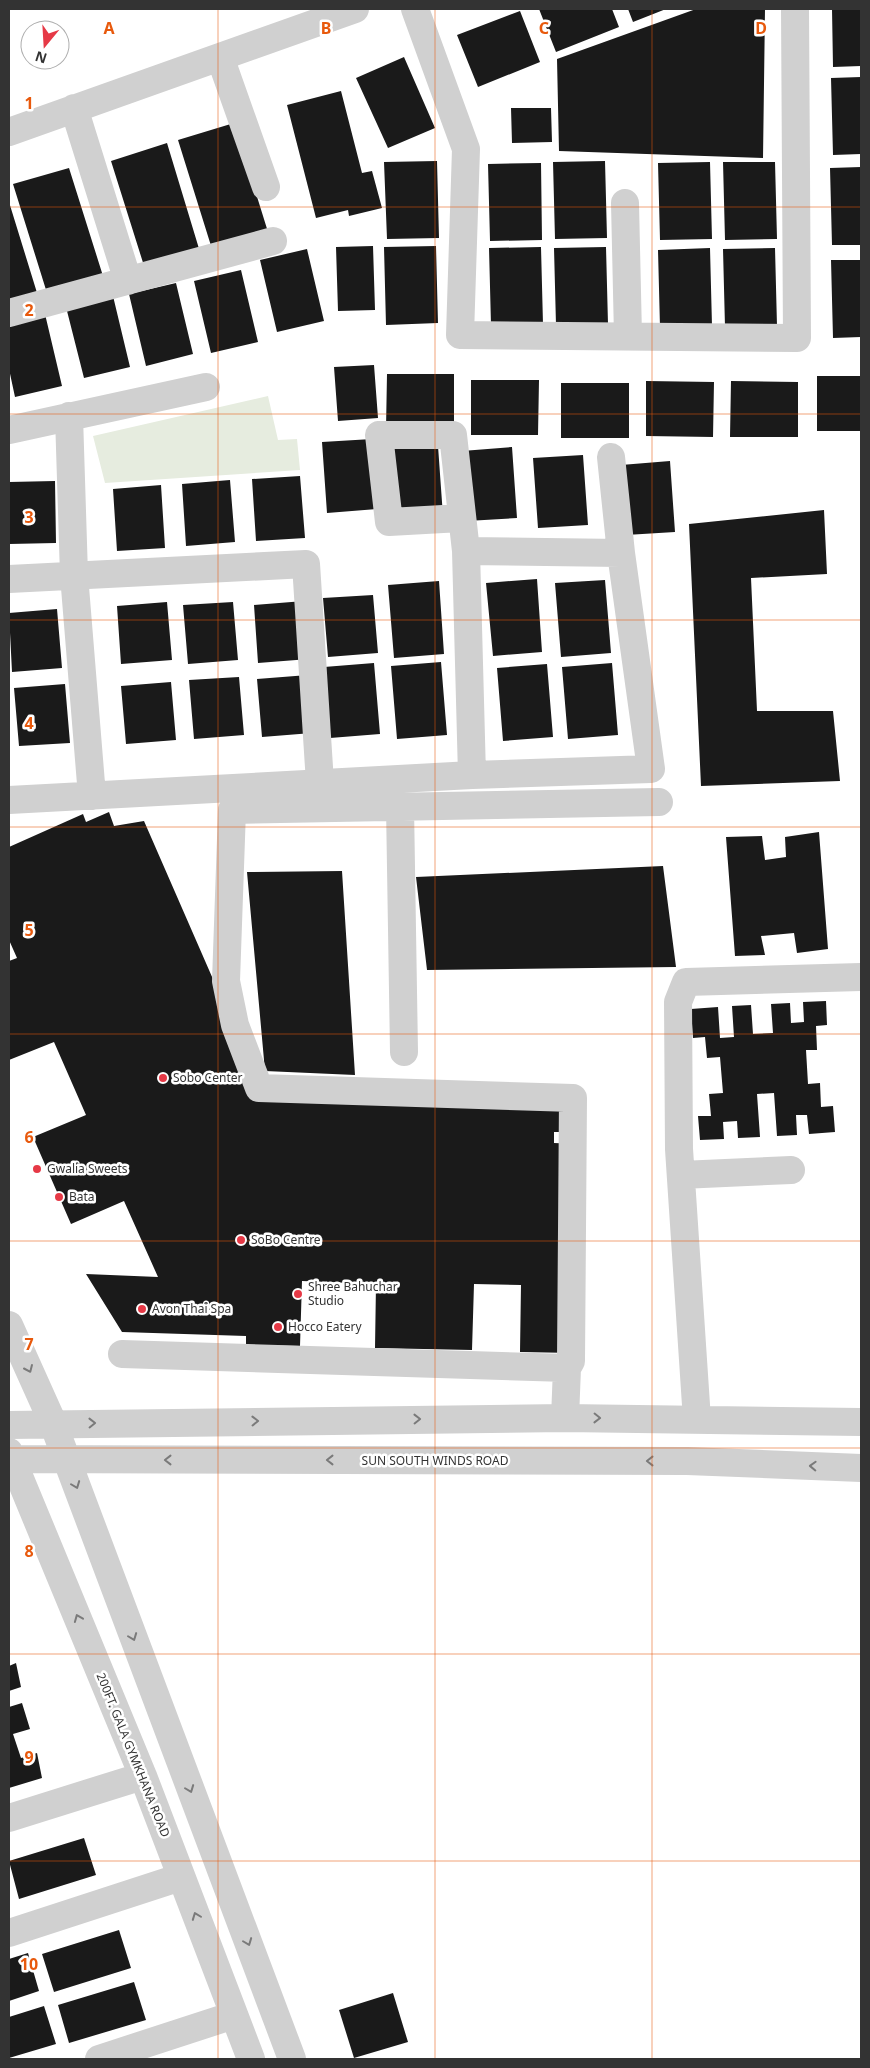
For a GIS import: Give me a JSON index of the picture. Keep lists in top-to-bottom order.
{
  "streets": {
    "street": ["SUN SOUTH WINDS ROAD", "200FT. GALA GYMKHANA ROAD"]
  },
  "crossings": [
    ["SUN SOUTH WINDS ROAD", "200FT. GALA GYMKHANA ROAD"]
  ],
  "places": [
    "Sobo Center",
    "Gwalia Sweets",
    "Bata",
    "SoBo Centre",
    "Shree Bahuchar Studio",
    "Avon Thai Spa",
    "Hocco Eatery"
  ],
  "north": "bottom",
  "grid": {
    "columns": [
      "A",
      "B",
      "C",
      "D"
    ],
    "rows": [
      "1",
      "2",
      "3",
      "4",
      "5",
      "6",
      "7",
      "8",
      "9",
      "10"
    ]
  }
}
